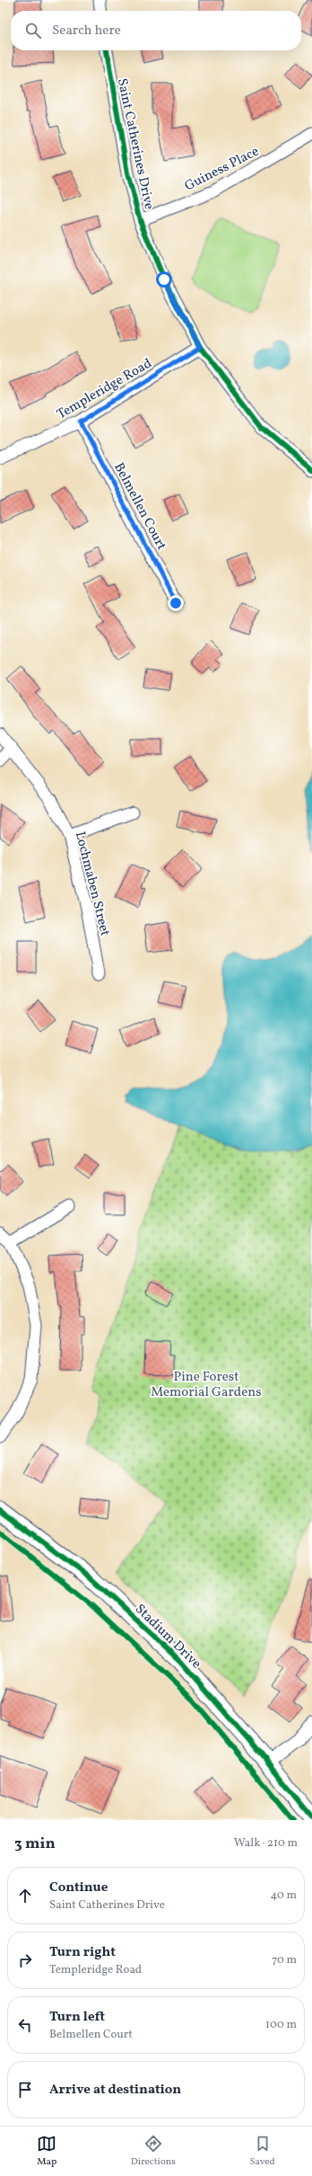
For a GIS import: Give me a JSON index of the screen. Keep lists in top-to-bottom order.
{
  "streets": {
    "street": [
      "Saint Catherines Drive",
      "Guiness Place",
      "Templeridge Road",
      "Belmellen Court",
      "Lochmaben Street",
      "Stadium Drive"
    ]
  },
  "crossings": [
    ["Saint Catherines Drive", "Guiness Place"],
    ["Saint Catherines Drive", "Templeridge Road"],
    ["Templeridge Road", "Belmellen Court"]
  ],
  "parks": ["Pine Forest Memorial Gardens"],
  "page": {
    "search": "Search here",
    "heading": ["3 min", "Walk · 210 m"],
    "list": [
      ["Continue", "Saint Catherines Drive", "40 m"],
      ["Turn right", "Templeridge Road", "70 m"],
      ["Turn left", "Belmellen Court", "100 m"],
      "Arrive at destination"
    ],
    "nav": ["Map", "Directions", "Saved"]
  }
}
